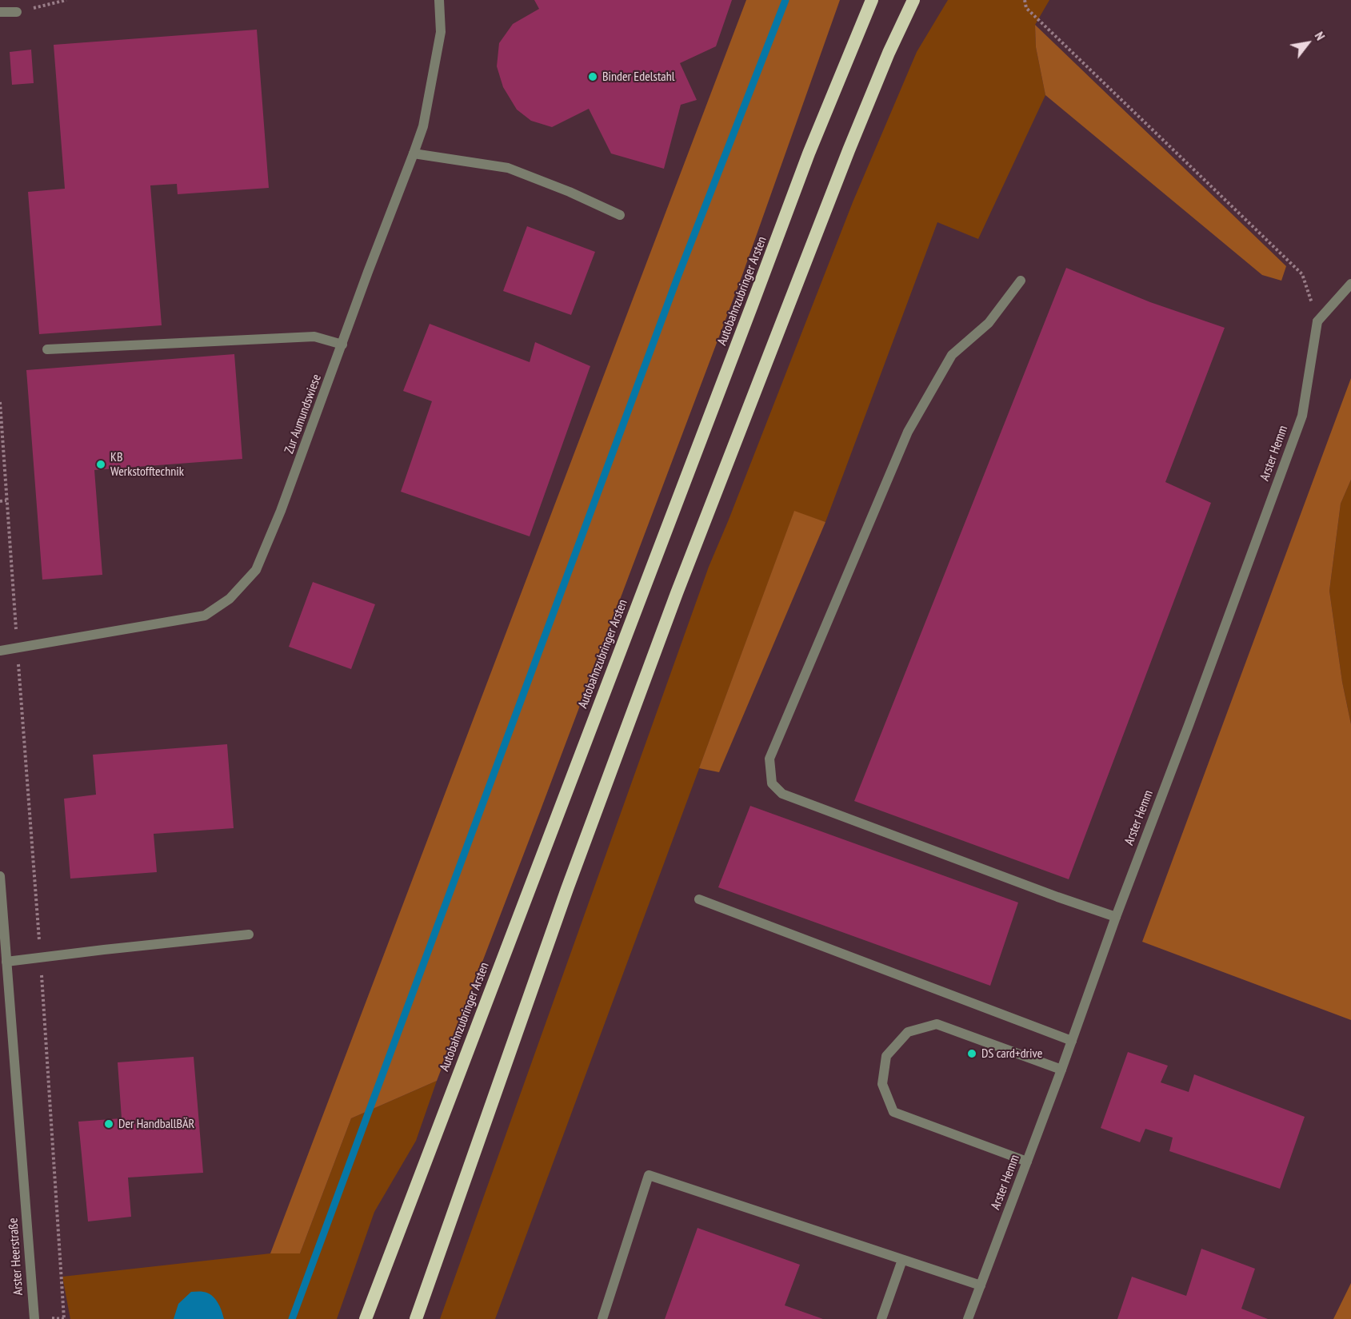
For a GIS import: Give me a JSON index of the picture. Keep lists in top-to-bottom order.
{
  "streets": {
    "highway": ["Autobahnzubringer Arsten"],
    "street": ["Zur Aumundswiese", "Arster Hemm", "Arster Heerstraße"]
  },
  "places": [
    "Binder Edelstahl",
    "KB Werkstofftechnik",
    "DS card+drive",
    "Der HandballBÄR"
  ],
  "north": "top right"
}
